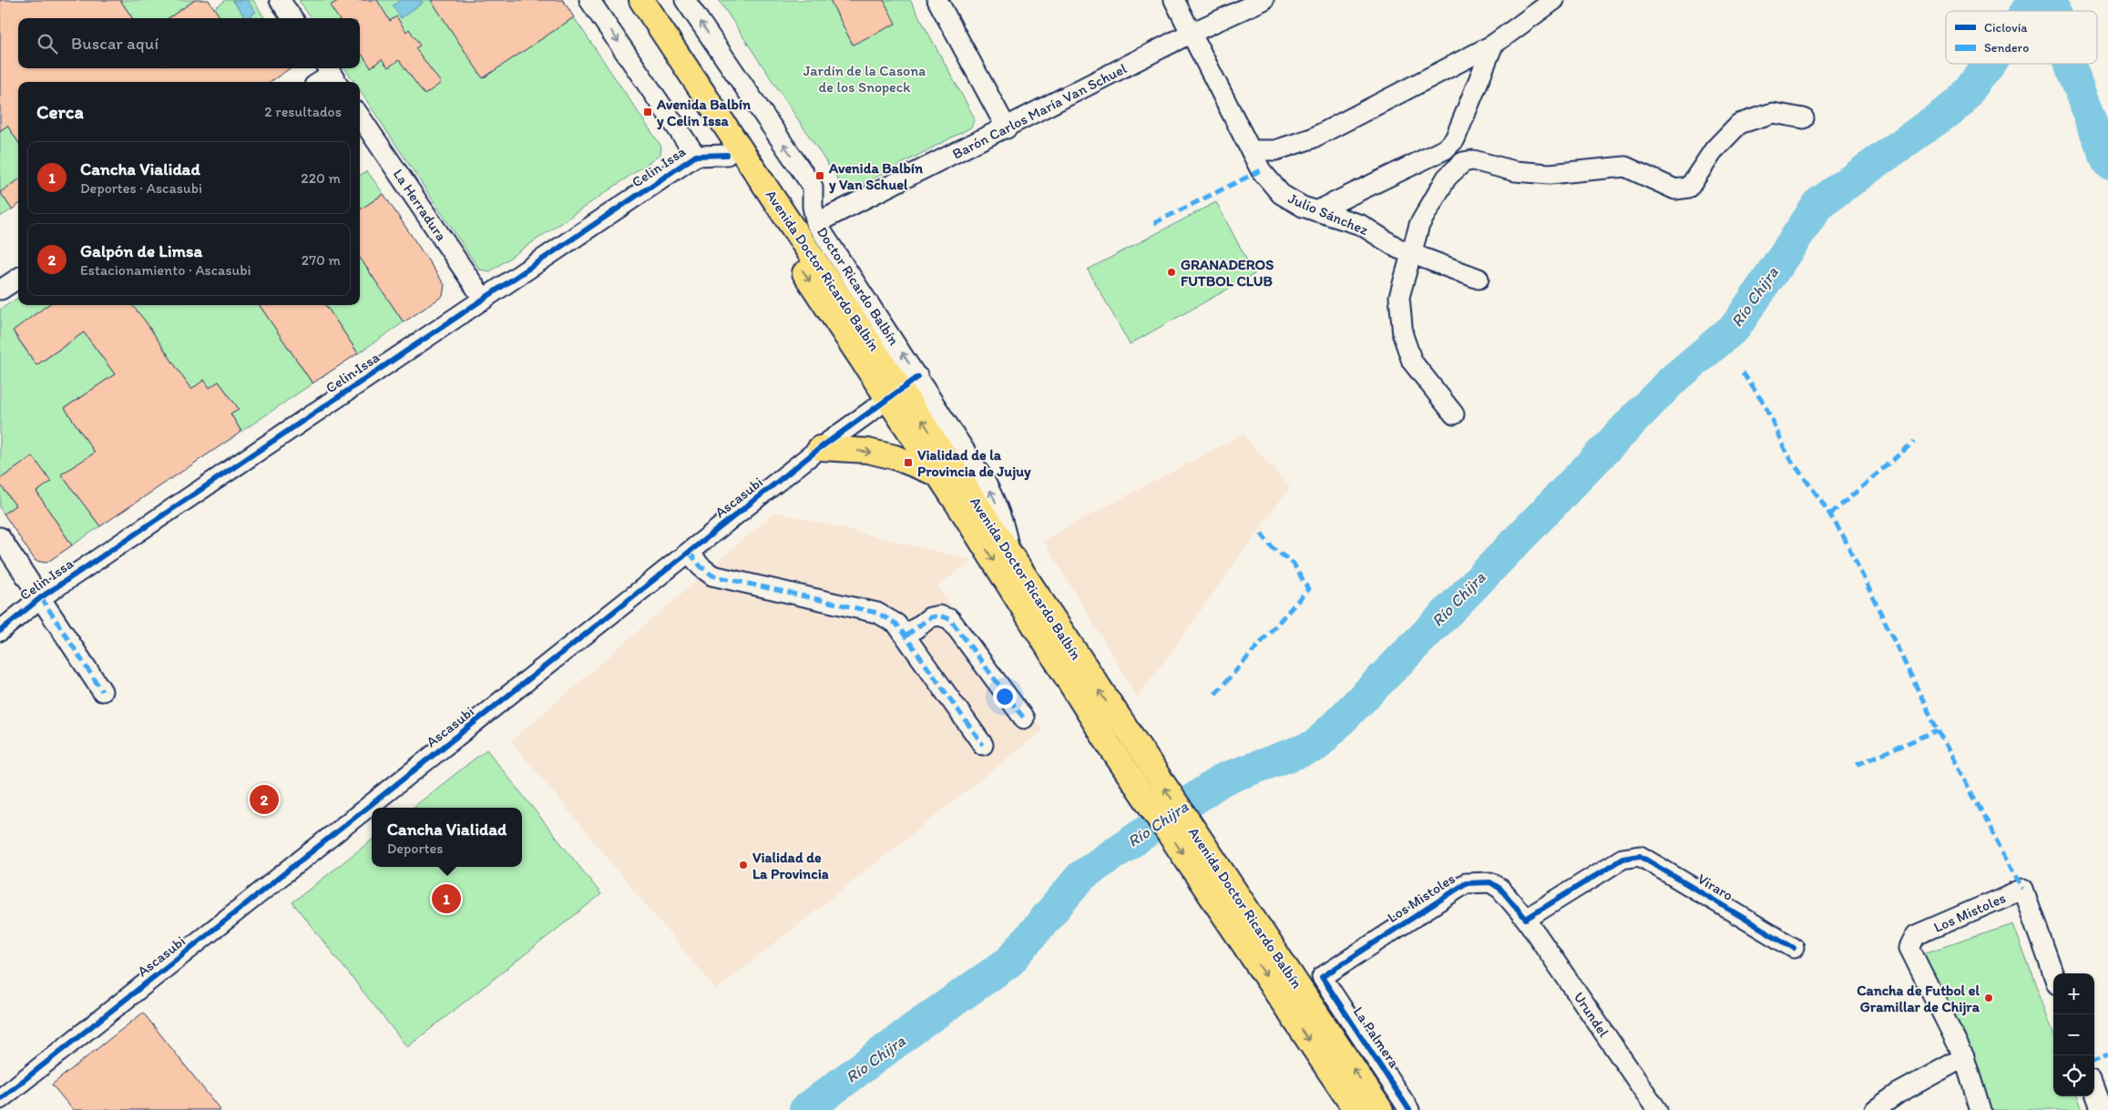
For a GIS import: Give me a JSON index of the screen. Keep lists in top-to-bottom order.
{
  "streets": {
    "main road": ["Avenida Doctor Ricardo Balbín"],
    "street": [
      "Barón Carlos María Van Schuel",
      "Celin Issa",
      "La Herradura",
      "Julio Sánchez",
      "Doctor Ricardo Balbín",
      "Ascasubi",
      "Viraro",
      "Los Mistoles",
      "Urundel",
      "La Palmera"
    ]
  },
  "crossings": [
    ["Barón Carlos María Van Schuel", "Julio Sánchez"],
    ["Barón Carlos María Van Schuel", "Doctor Ricardo Balbín"],
    ["Celin Issa", "La Herradura"],
    ["Celin Issa", "Avenida Doctor Ricardo Balbín"],
    ["Avenida Doctor Ricardo Balbín", "Doctor Ricardo Balbín"],
    ["Avenida Doctor Ricardo Balbín", "Ascasubi"],
    ["Doctor Ricardo Balbín", "Ascasubi"],
    ["Viraro", "Los Mistoles"],
    ["Viraro", "Urundel"],
    ["Los Mistoles", "Urundel"],
    ["Los Mistoles", "La Palmera"]
  ],
  "water": ["Río Chijra"],
  "parks": ["Jardín de la Casona de los Snopeck"],
  "places": {
    "transit": ["Avenida Balbín y Celin Issa", "Avenida Balbín y Van Schuel", "Vialidad de la Provincia de Jujuy"],
    "other": ["GRANADEROS FUTBOL CLUB", "Vialidad de La Provincia", "Cancha de Futbol el Gramillar de Chijra"]
  },
  "legend": ["Ciclovía", "Sendero"],
  "page": {
    "search": "Buscar aquí",
    "heading": ["Cerca", "2 resultados"],
    "list": [
      {
        "mark": "1",
        "name": "Cancha Vialidad",
        "note": "Deportes · Ascasubi",
        "value": "220 m"
      },
      {
        "mark": "2",
        "name": "Galpón de Limsa",
        "note": "Estacionamiento · Ascasubi",
        "value": "270 m"
      }
    ],
    "pins": ["2", "1"],
    "popup": ["Cancha Vialidad", "Deportes"],
    "map_buttons": ["+", "−"]
  }
}
